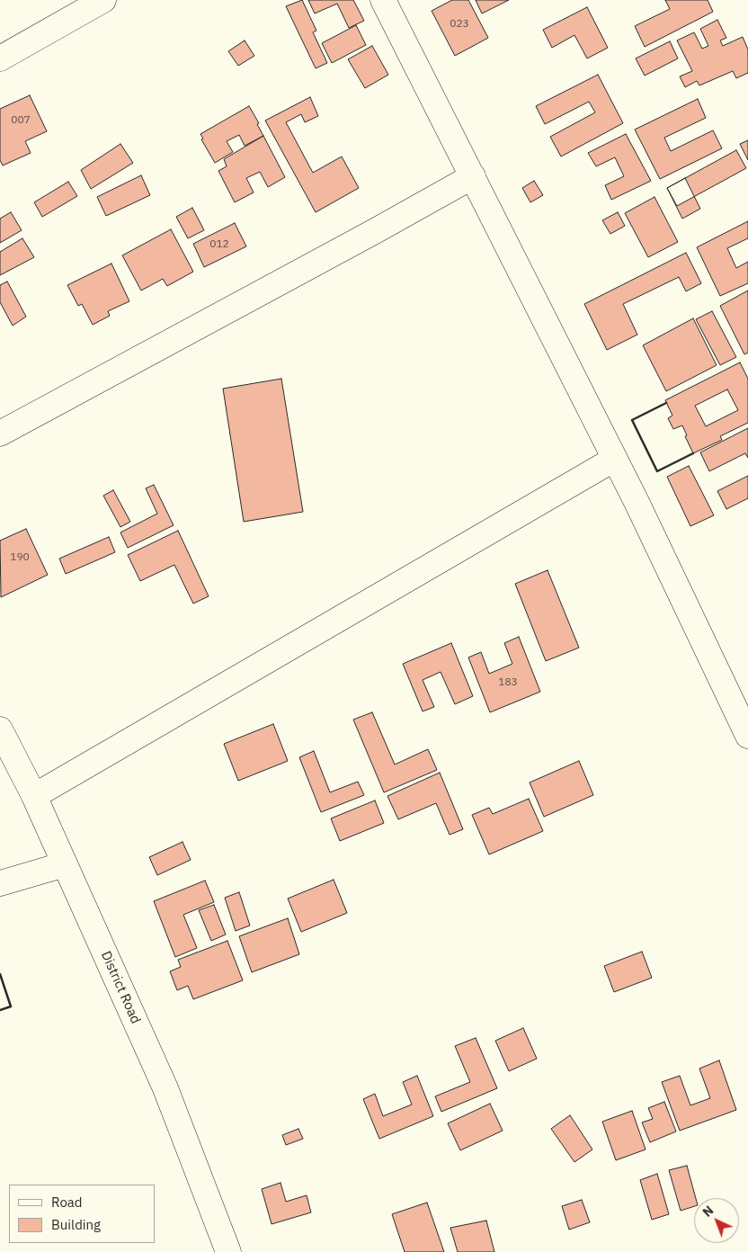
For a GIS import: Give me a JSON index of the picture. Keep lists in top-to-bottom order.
{
  "streets": {
    "street": ["District Road"]
  },
  "house_numbers": [
    "023",
    "007",
    "012",
    "190",
    "183"
  ],
  "legend": ["Road", "Building"],
  "north": "top left"
}
